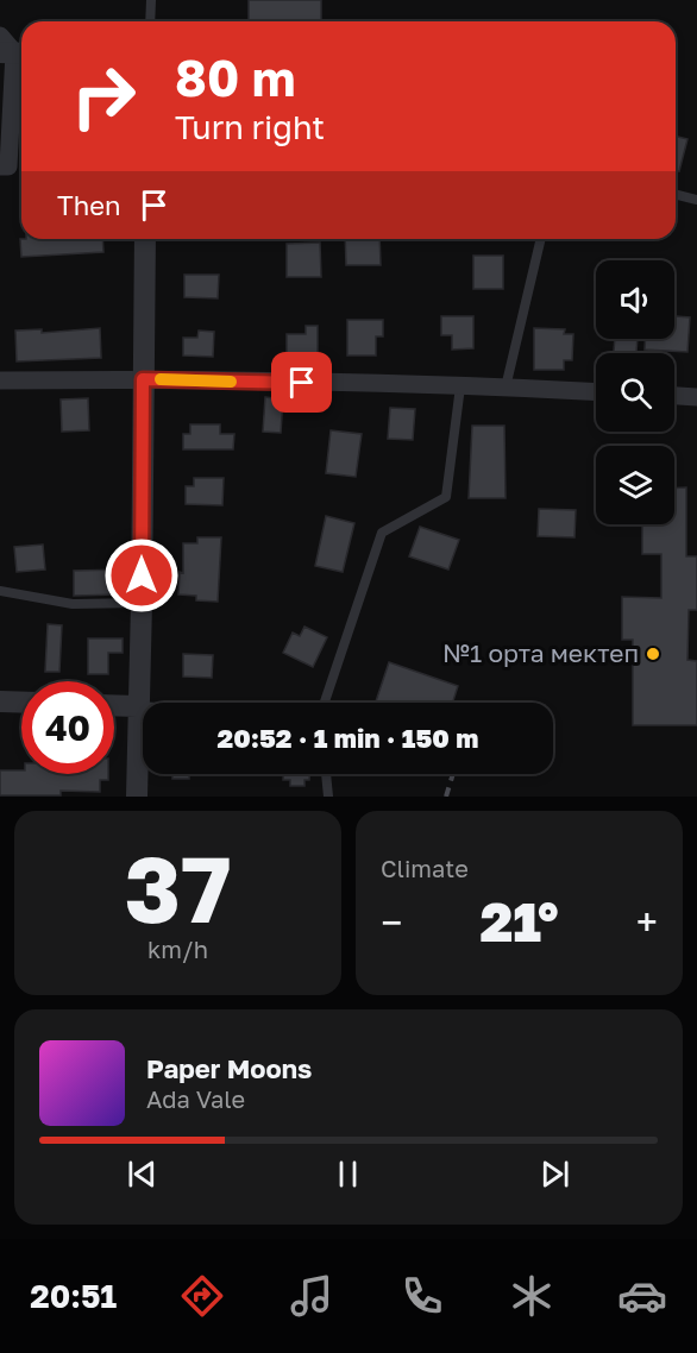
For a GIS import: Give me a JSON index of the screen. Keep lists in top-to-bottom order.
{
  "places": ["№1 орта мектеп"],
  "page": {
    "turn": ["80 m", "Turn right"],
    "then": "Then",
    "limit": "40",
    "trip": "20:52 · 1 min · 150 m",
    "tile": [
      ["37", "km/h"],
      "Climate"
    ],
    "heat": ["−", "21°", "+"],
    "song": ["Paper Moons", "Ada Vale"],
    "tabs": "20:51"
  }
}
